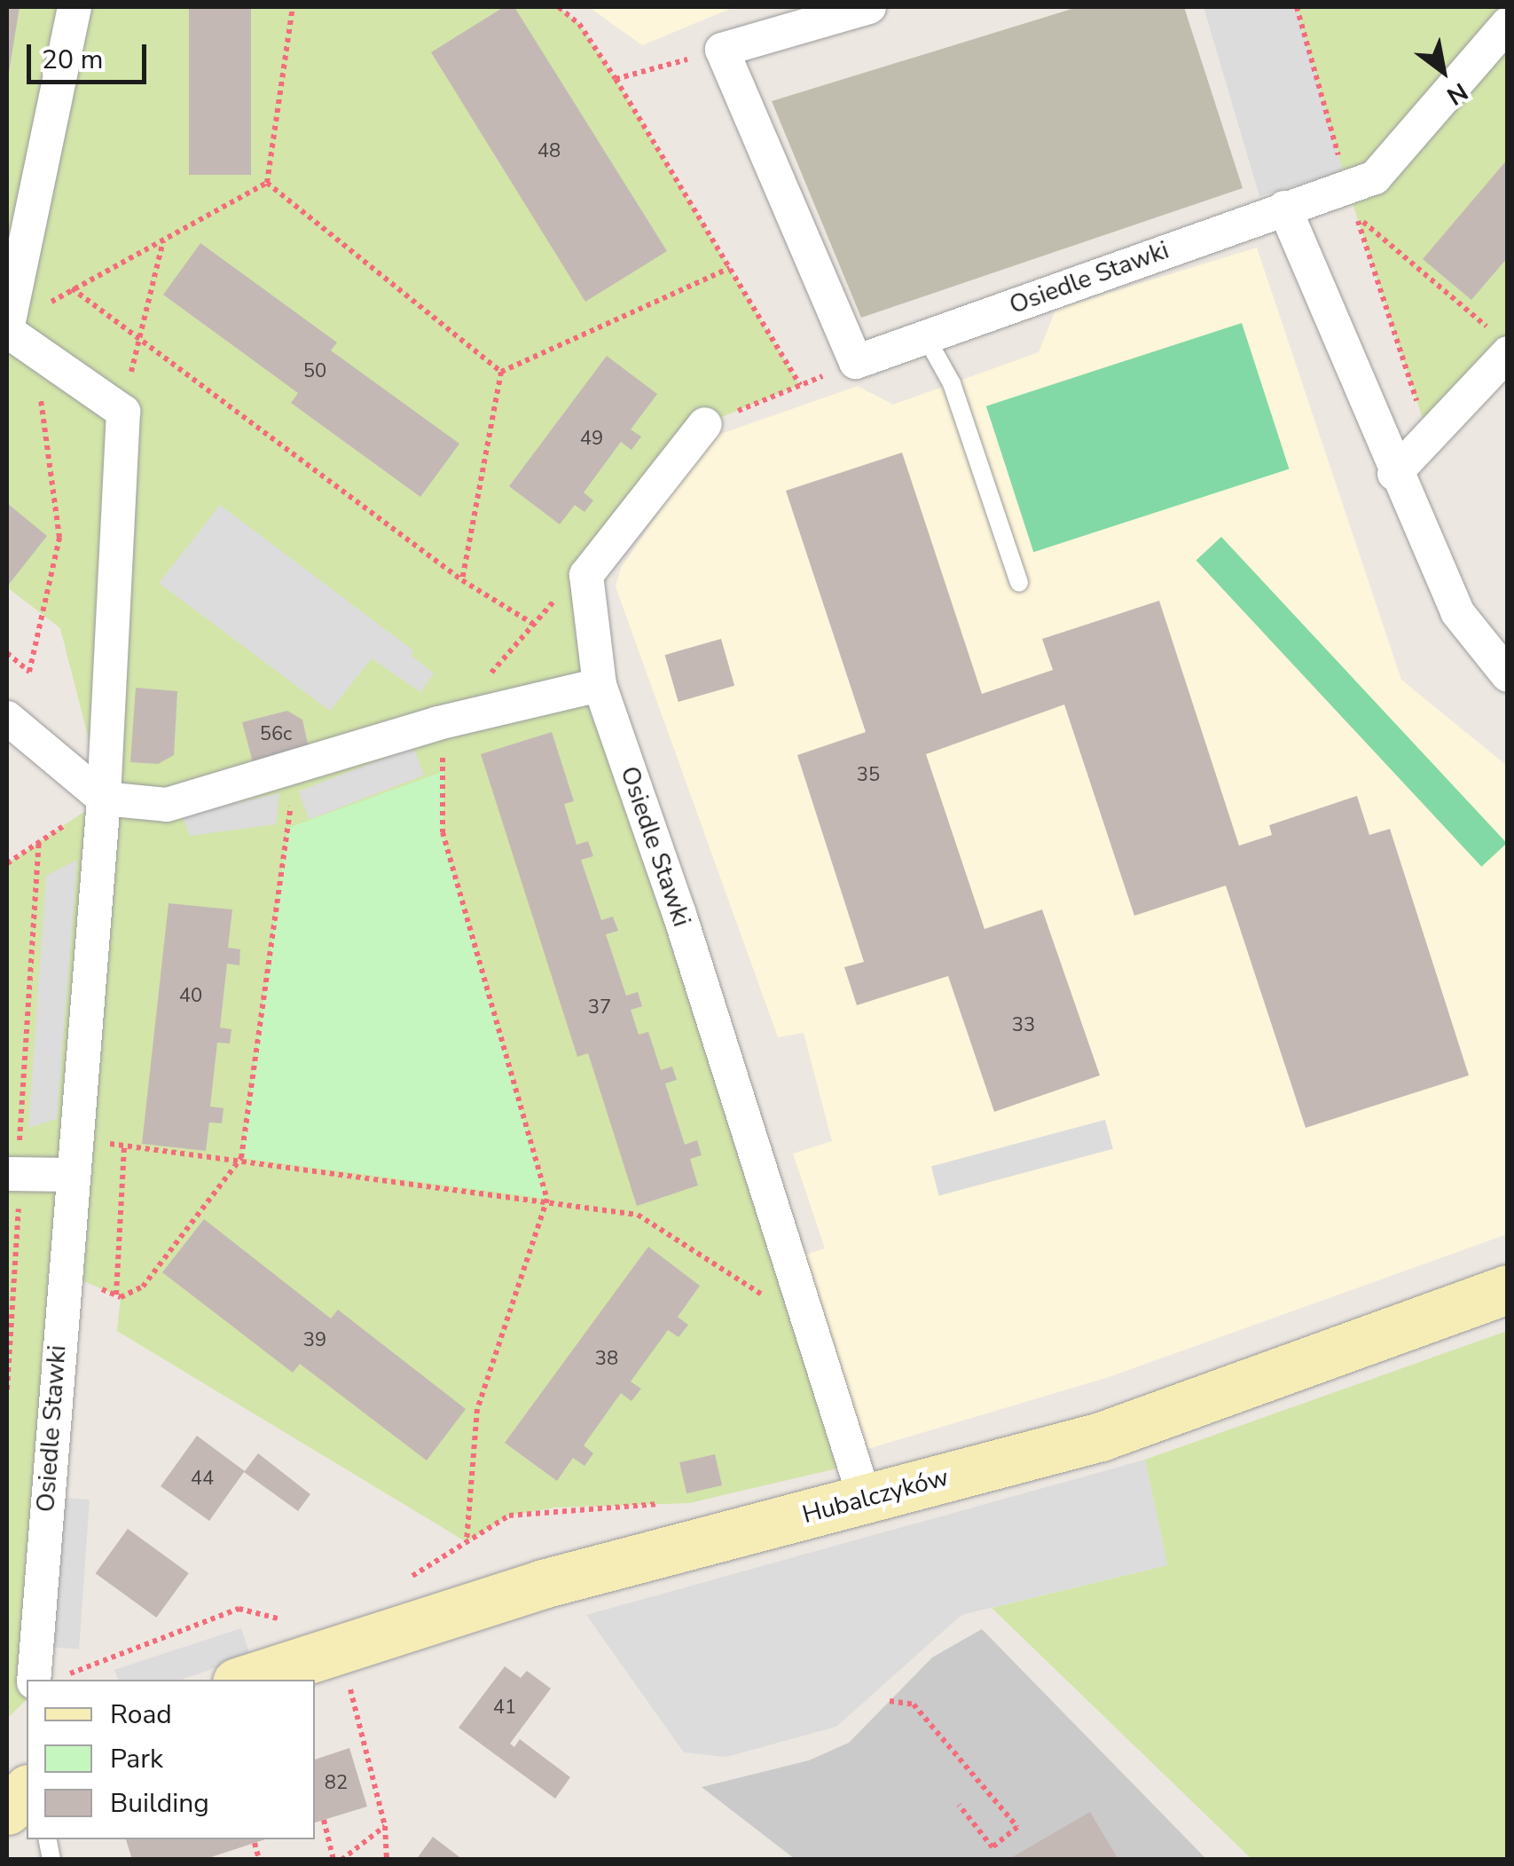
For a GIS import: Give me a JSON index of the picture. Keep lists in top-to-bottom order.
{
  "streets": {
    "street": ["Osiedle Stawki", "Hubalczyków"]
  },
  "crossings": [
    ["Osiedle Stawki", "Hubalczyków"]
  ],
  "house_numbers": [
    "48",
    "50",
    "49",
    "56c",
    "35",
    "40",
    "37",
    "33",
    "39",
    "38",
    "44",
    "41",
    "82"
  ],
  "legend": ["Road", "Park", "Building"],
  "scale_bar": "20 m",
  "north": "bottom right"
}
